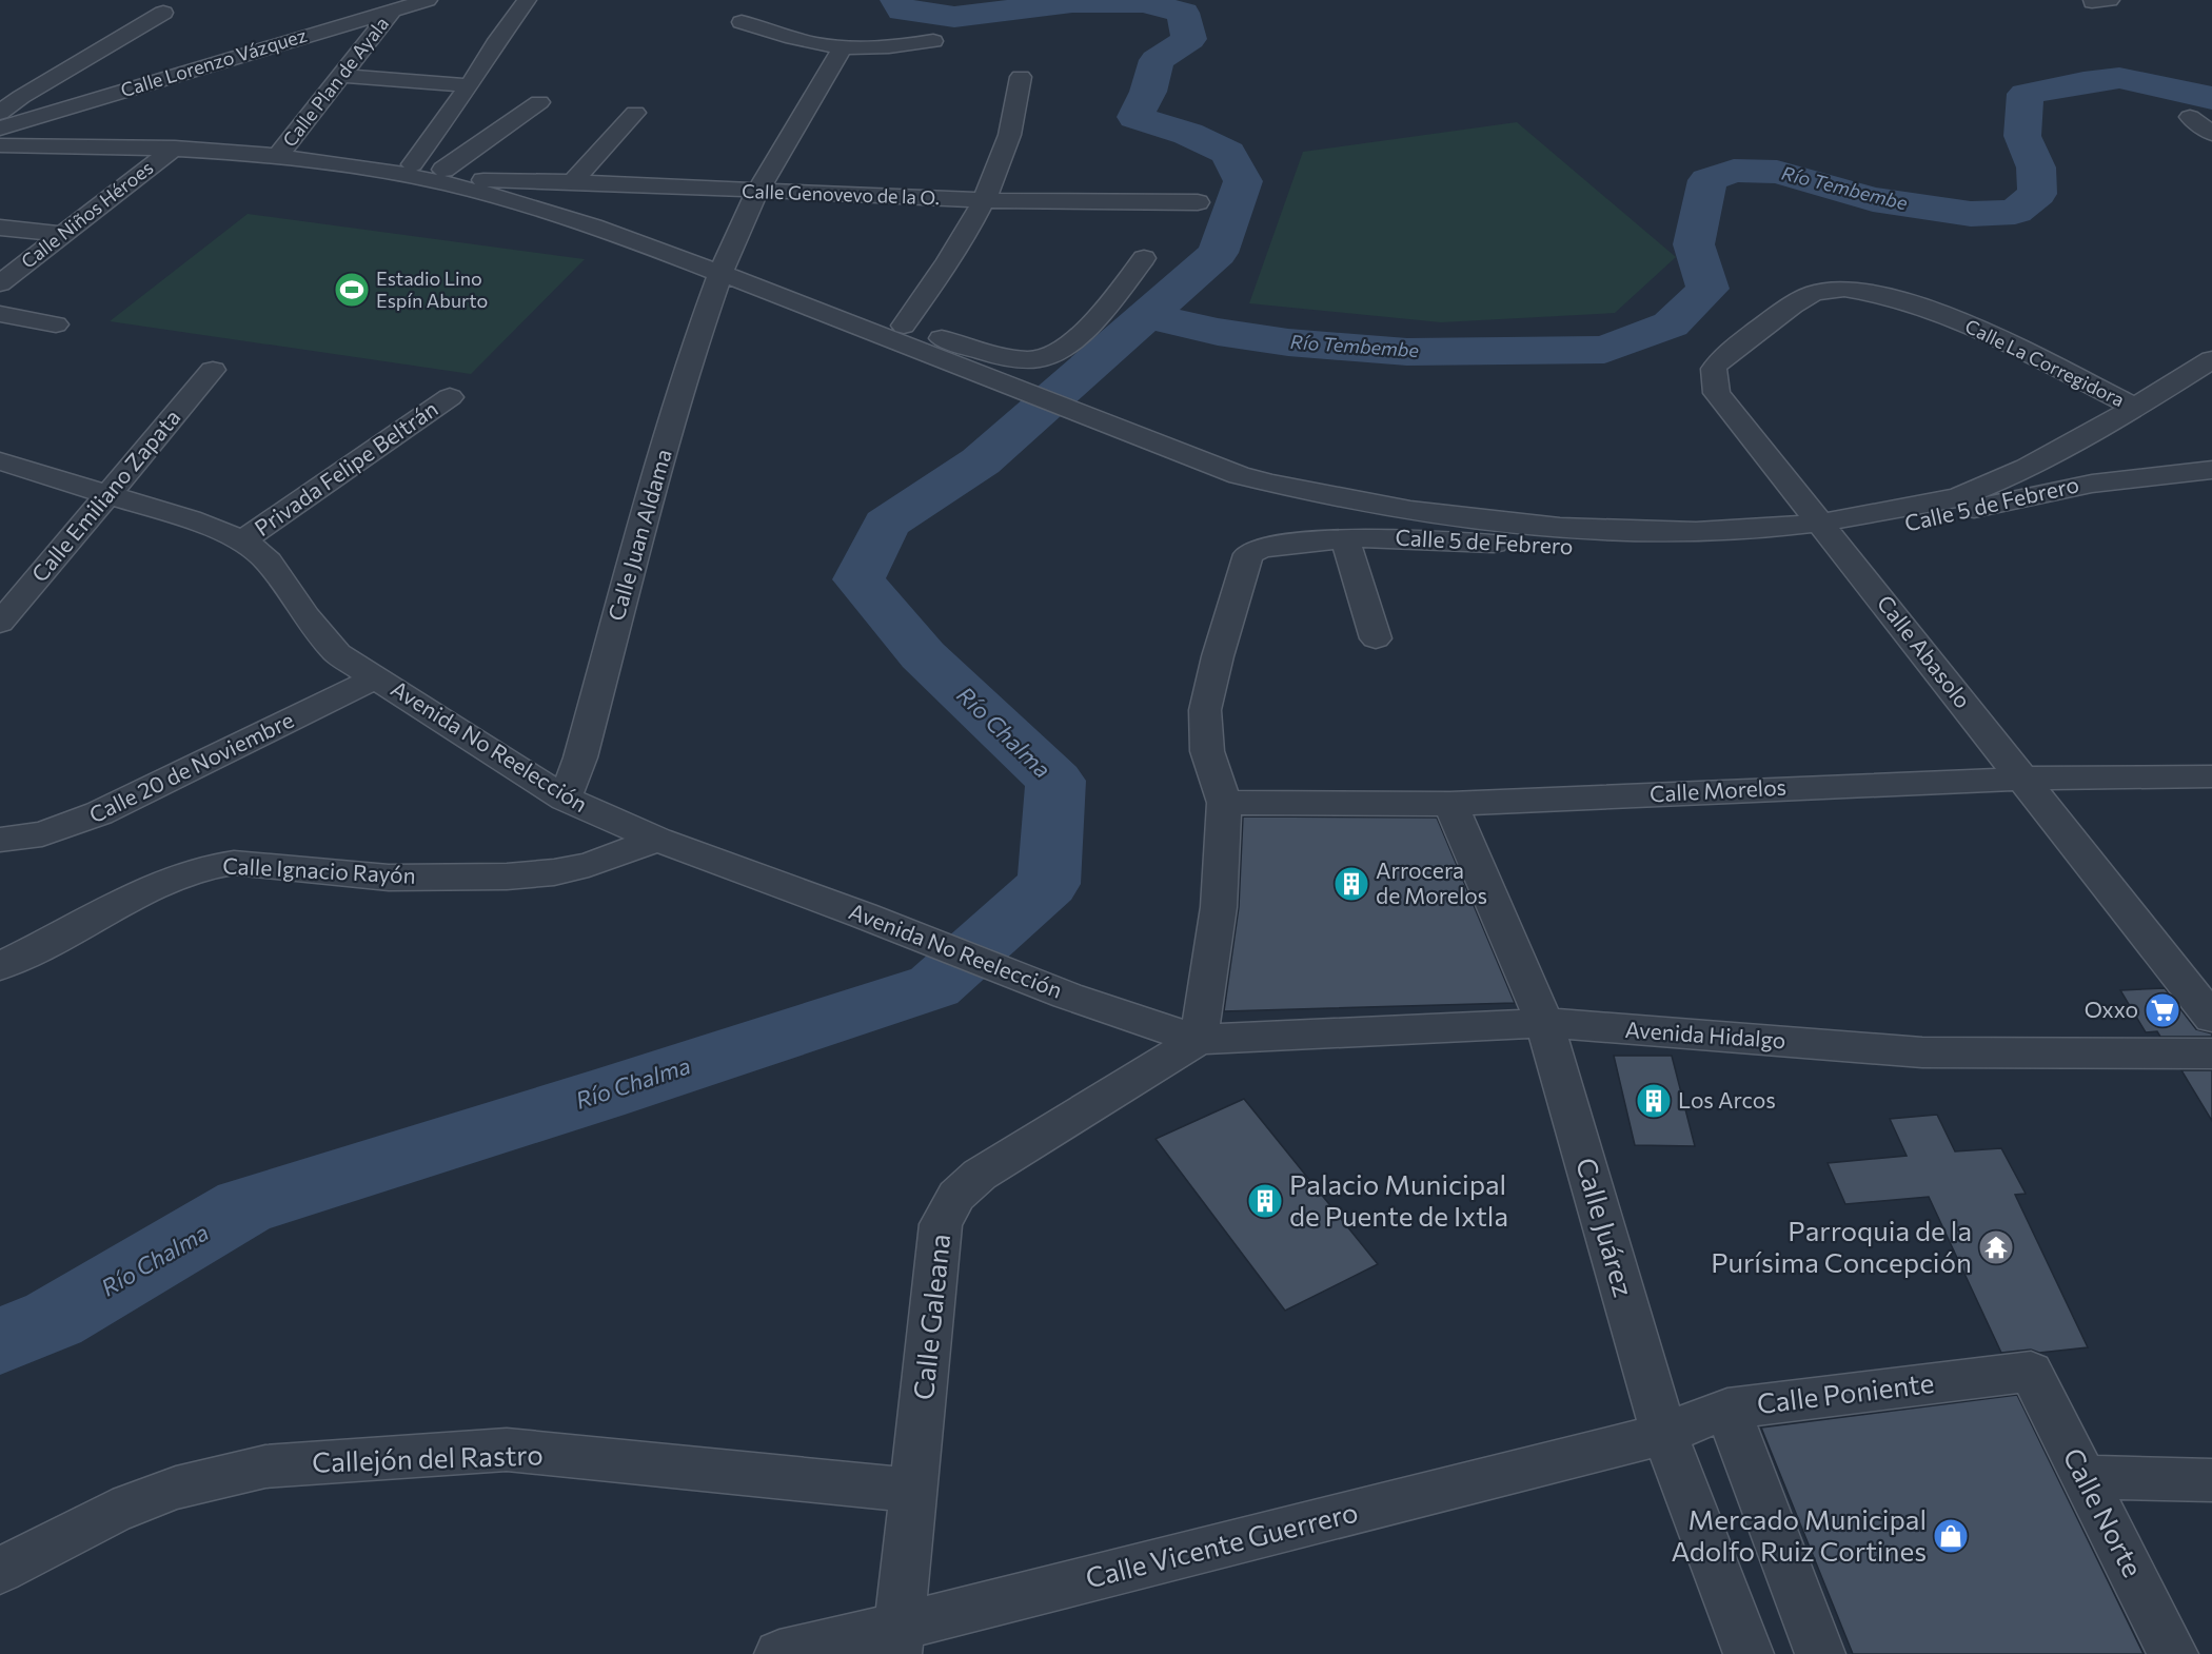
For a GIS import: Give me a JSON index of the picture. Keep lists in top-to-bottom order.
{
  "streets": {
    "street": [
      "Calle Lorenzo Vázquez",
      "Calle Plan de Ayala",
      "Calle Genovevo de la O.",
      "Calle Niños Héroes",
      "Calle La Corregidora",
      "Privada Felipe Beltrán",
      "Calle Emiliano Zapata",
      "Calle 5 de Febrero",
      "Calle Juan Aldama",
      "Calle Abasolo",
      "Avenida No Reelección",
      "Calle 20 de Noviembre",
      "Calle Morelos",
      "Calle Ignacio Rayón",
      "Avenida Hidalgo",
      "Calle Juárez",
      "Calle Galeana",
      "Calle Poniente",
      "Callejón del Rastro",
      "Calle Norte",
      "Calle Vicente Guerrero"
    ]
  },
  "crossings": [
    ["Calle Lorenzo Vázquez", "Calle Plan de Ayala"],
    ["Calle Genovevo de la O.", "Calle Juan Aldama"],
    ["Calle La Corregidora", "Calle Abasolo"],
    ["Privada Felipe Beltrán", "Avenida No Reelección"],
    ["Calle Emiliano Zapata", "Avenida No Reelección"],
    ["Calle 5 de Febrero", "Calle Abasolo"],
    ["Calle 5 de Febrero", "Avenida No Reelección"],
    ["Calle 5 de Febrero", "Calle Morelos"],
    ["Calle 5 de Febrero", "Avenida Hidalgo"],
    ["Calle 5 de Febrero", "Calle Galeana"],
    ["Calle Juan Aldama", "Avenida No Reelección"],
    ["Calle Abasolo", "Calle Morelos"],
    ["Avenida No Reelección", "Calle 20 de Noviembre"],
    ["Avenida No Reelección", "Calle Ignacio Rayón"],
    ["Avenida No Reelección", "Avenida Hidalgo"],
    ["Avenida No Reelección", "Calle Galeana"],
    ["Calle Morelos", "Calle Juárez"],
    ["Avenida Hidalgo", "Calle Juárez"],
    ["Avenida Hidalgo", "Calle Galeana"],
    ["Calle Juárez", "Calle Poniente"],
    ["Calle Juárez", "Calle Vicente Guerrero"],
    ["Calle Galeana", "Callejón del Rastro"],
    ["Calle Galeana", "Calle Vicente Guerrero"],
    ["Calle Poniente", "Calle Norte"],
    ["Calle Poniente", "Calle Vicente Guerrero"]
  ],
  "water": ["Río Tembembe", "Río Chalma"],
  "places": {
    "sports": ["Estadio Lino Espín Aburto"],
    "building": ["Arrocera de Morelos", "Los Arcos", "Palacio Municipal de Puente de Ixtla"],
    "supermarket": ["Oxxo"],
    "temple": ["Parroquia de la Purísima Concepción"],
    "shop": ["Mercado Municipal Adolfo Ruiz Cortines"]
  }
}
